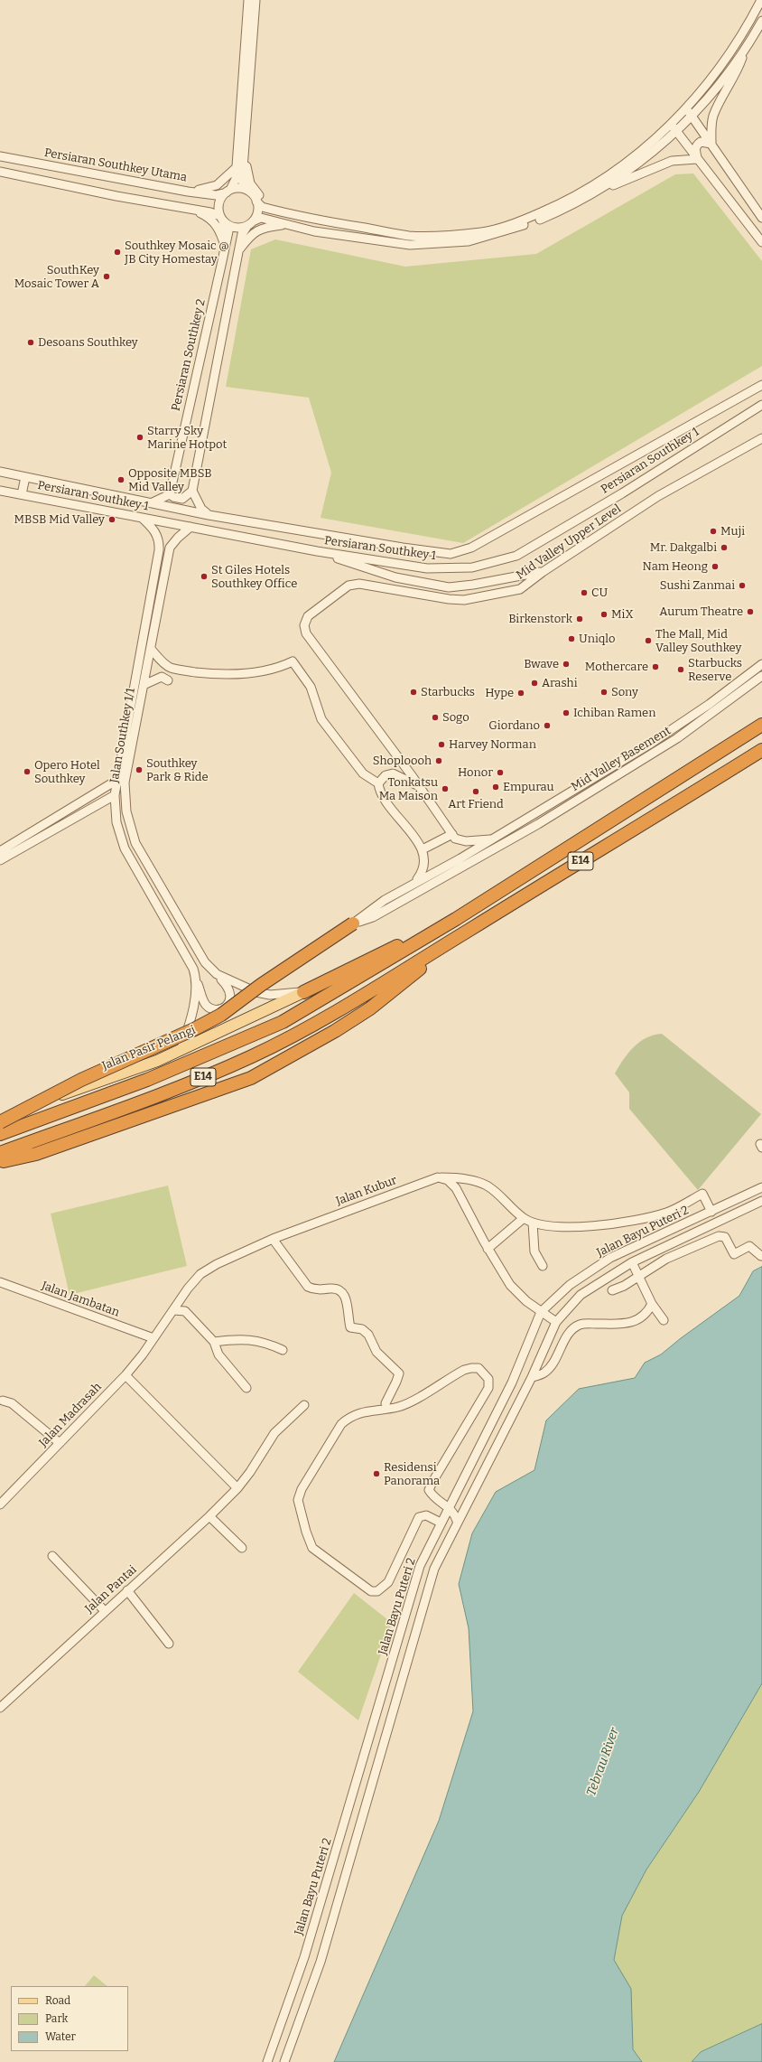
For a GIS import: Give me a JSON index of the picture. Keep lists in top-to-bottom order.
{
  "streets": {
    "highway": ["E14"],
    "main road": ["Jalan Pasir Pelangi"],
    "street": [
      "Persiaran Southkey Utama",
      "Persiaran Southkey 2",
      "Persiaran Southkey 1",
      "Mid Valley Upper Level",
      "Jalan Southkey 1/1",
      "Mid Valley Basement",
      "Jalan Kubur",
      "Jalan Bayu Puteri 2",
      "Jalan Jambatan",
      "Jalan Madrasah",
      "Jalan Pantai"
    ]
  },
  "crossings": [
    ["Persiaran Southkey Utama", "Persiaran Southkey 2"],
    ["Persiaran Southkey 1", "Jalan Southkey 1/1"],
    ["Jalan Southkey 1/1", "Jalan Pasir Pelangi"],
    ["Jalan Kubur", "Jalan Jambatan"],
    ["Jalan Kubur", "Jalan Madrasah"],
    ["Jalan Jambatan", "Jalan Madrasah"]
  ],
  "water": ["Tebrau River"],
  "places": [
    "Southkey Mosaic @ JB City Homestay",
    "SouthKey Mosaic Tower A",
    "Desoans Southkey",
    "Starry Sky Marine Hotpot",
    "Opposite MBSB Mid Valley",
    "MBSB Mid Valley",
    "Muji",
    "Mr. Dakgalbi",
    "Nam Heong",
    "St Giles Hotels Southkey Office",
    "Sushi Zanmai",
    "CU",
    "Aurum Theatre",
    "MiX",
    "Birkenstork",
    "Uniqlo",
    "The Mall, Mid Valley Southkey",
    "Bwave",
    "Mothercare",
    "Starbucks Reserve",
    "Arashi",
    "Starbucks",
    "Sony",
    "Hype",
    "Ichiban Ramen",
    "Sogo",
    "Giordano",
    "Harvey Norman",
    "Shoploooh",
    "Southkey Park & Ride",
    "Opero Hotel Southkey",
    "Honor",
    "Empurau",
    "Tonkatsu Ma Maison",
    "Art Friend",
    "Residensi Panorama"
  ],
  "legend": ["Road", "Park", "Water"]
}
